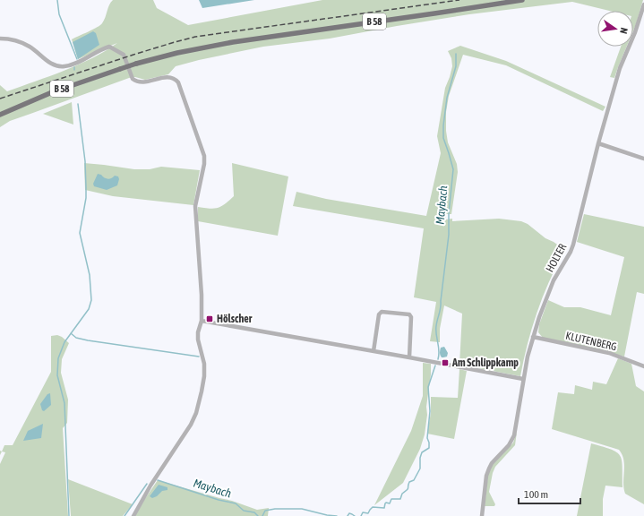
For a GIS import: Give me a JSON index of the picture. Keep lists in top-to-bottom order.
{
  "streets": {
    "main road": ["B 58"],
    "street": ["HOLTER", "KLUTENBERG"]
  },
  "crossings": [
    ["HOLTER", "KLUTENBERG"]
  ],
  "water": ["Maybach"],
  "places": {
    "transit": ["Hölscher", "Am Schlippkamp"]
  },
  "scale_bar": "100 m",
  "north": "right"
}
